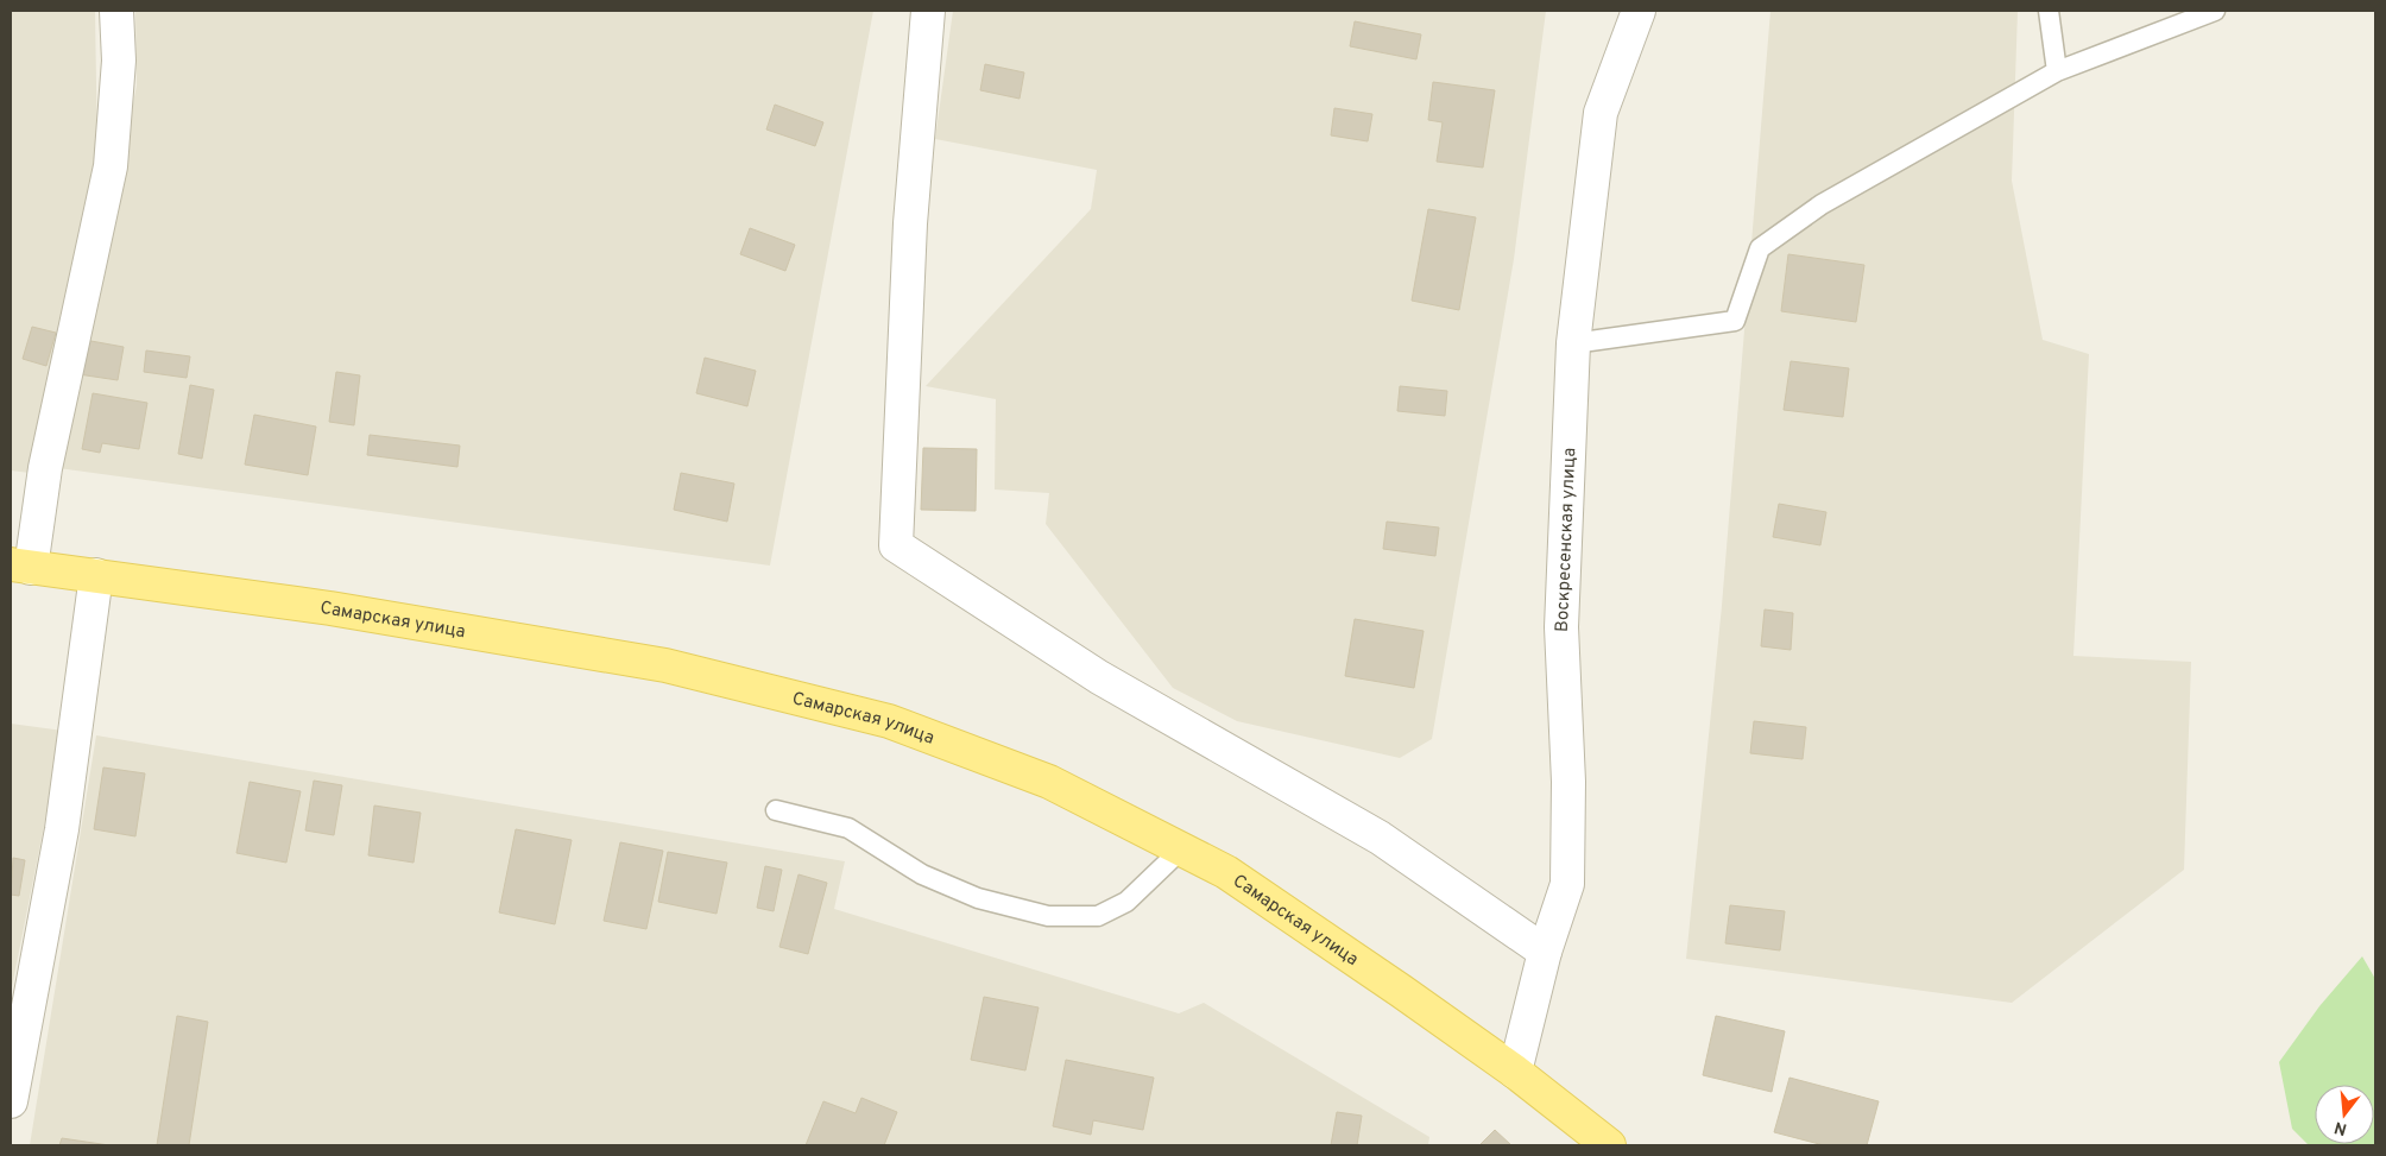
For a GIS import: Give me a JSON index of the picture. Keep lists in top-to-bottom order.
{
  "streets": {
    "main road": ["Самарская улица"],
    "street": ["Воскресенская улица"]
  },
  "crossings": [
    ["Воскресенская улица", "Самарская улица"]
  ],
  "north": "bottom"
}
